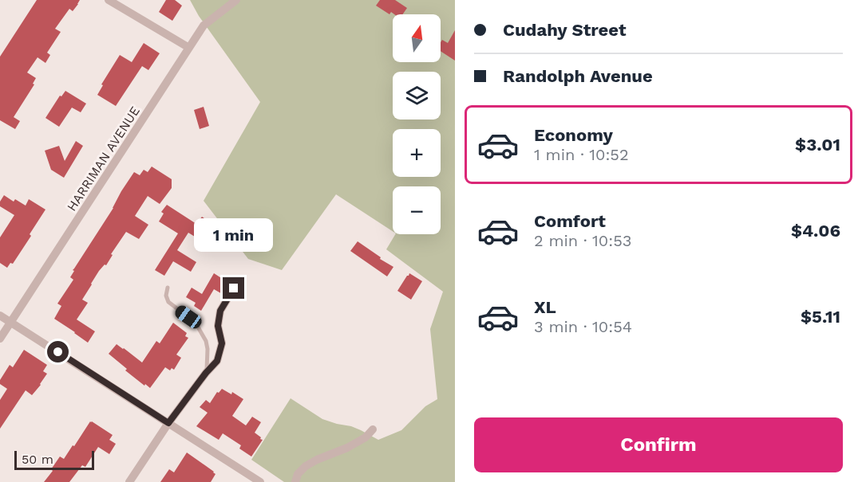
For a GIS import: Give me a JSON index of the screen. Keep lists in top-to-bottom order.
{
  "streets": {
    "street": ["HARRIMAN AVENUE"]
  },
  "scale_bar": "50 m",
  "north": "top",
  "page": {
    "banner": ["Cudahy Street", "Randolph Avenue"],
    "map_buttons": ["+", "−"],
    "list": [
      {
        "name": "Economy",
        "note": "1 min · 10:52",
        "value": "$3.01"
      },
      {
        "name": "Comfort",
        "note": "2 min · 10:53",
        "value": "$4.06"
      },
      {
        "name": "XL",
        "note": "3 min · 10:54",
        "value": "$5.11"
      }
    ],
    "bubble": "1 min",
    "buttons": "Confirm",
    "scale": "50 m"
  }
}
